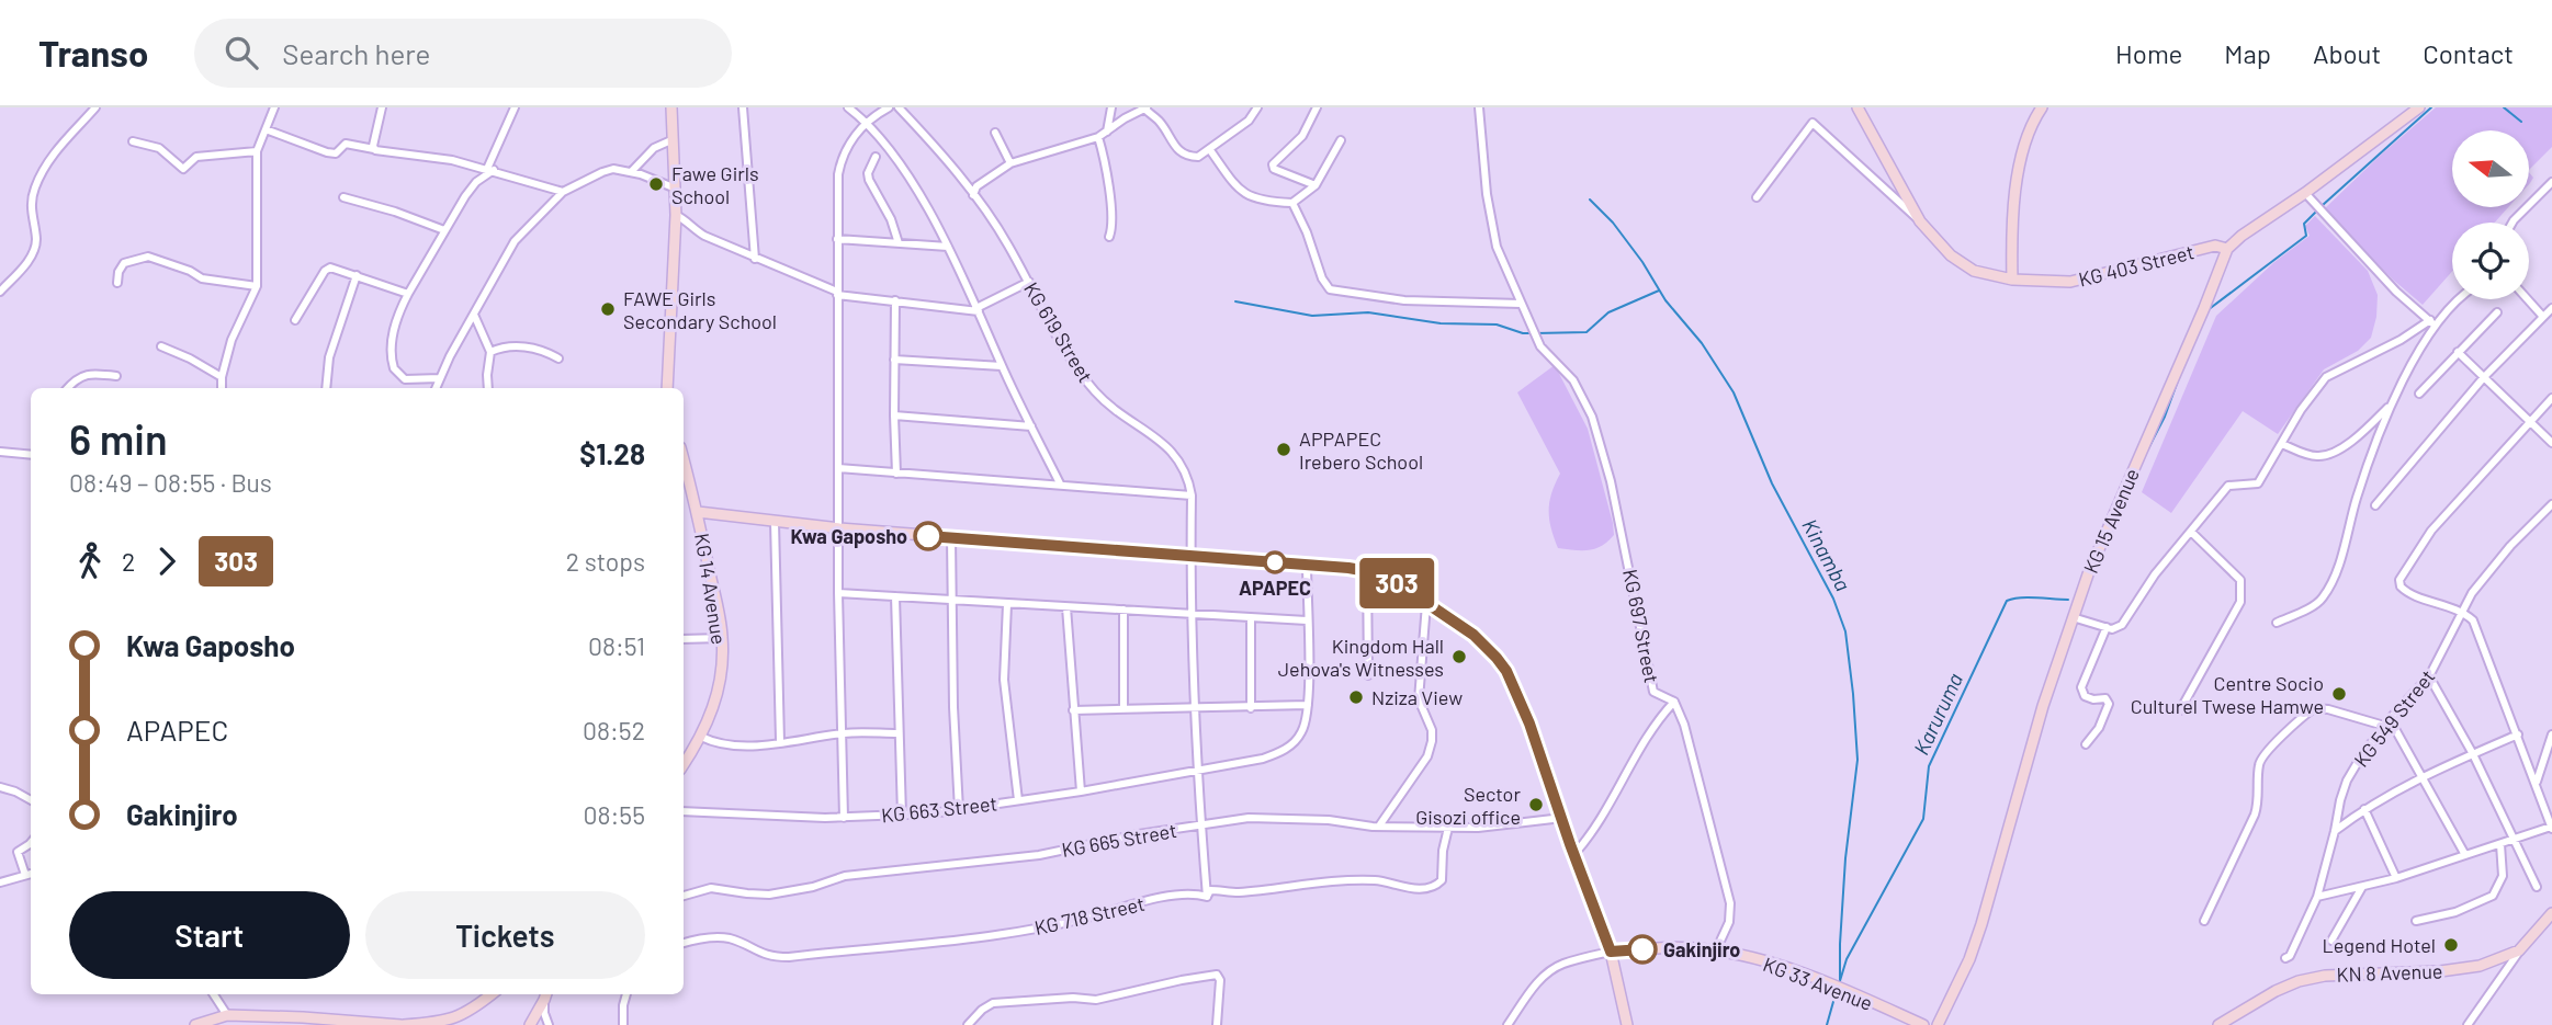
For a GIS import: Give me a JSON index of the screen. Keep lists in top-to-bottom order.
{
  "streets": {
    "main road": [
      "KG 403 Street",
      "KG 15 Avenue",
      "KG 14 Avenue",
      "KN 8 Avenue",
      "KG 33 Avenue"
    ],
    "street": [
      "KG 619 Street",
      "KG 697 Street",
      "KG 549 Street",
      "KG 663 Street",
      "KG 665 Street",
      "KG 718 Street"
    ]
  },
  "crossings": [
    ["KG 403 Street", "KG 15 Avenue"],
    ["KG 619 Street", "KG 663 Street"],
    ["KG 619 Street", "KG 665 Street"],
    ["KG 619 Street", "KG 718 Street"],
    ["KG 697 Street", "KG 33 Avenue"],
    ["KG 665 Street", "KG 718 Street"]
  ],
  "water": ["Kinamba", "Karuruma"],
  "places": [
    "Fawe Girls School",
    "FAWE Girls Secondary School",
    "APPAPEC Irebero School",
    "Kwa Gaposho",
    "APAPEC",
    "Kingdom Hall Jehova's Witnesses",
    "Centre Socio Culturel Twese Hamwe",
    "Nziza View",
    "Sector Gisozi office",
    "Legend Hotel",
    "Gakinjiro"
  ],
  "lines": ["bus line 303"],
  "north": "left",
  "page": {
    "header": "Transo",
    "search": "Search here",
    "nav": [
      "Home",
      "Map",
      "About",
      "Contact"
    ],
    "on_map": "303",
    "heading": ["6 min", "08:49 – 08:55 · Bus", "$1.28"],
    "legs": ["2", "303", "2 stops"],
    "list": [
      {
        "name": "Kwa Gaposho",
        "value": "08:51"
      },
      {
        "name": "APAPEC",
        "value": "08:52"
      },
      {
        "name": "Gakinjiro",
        "value": "08:55"
      }
    ],
    "buttons": ["Start", "Tickets"]
  }
}
